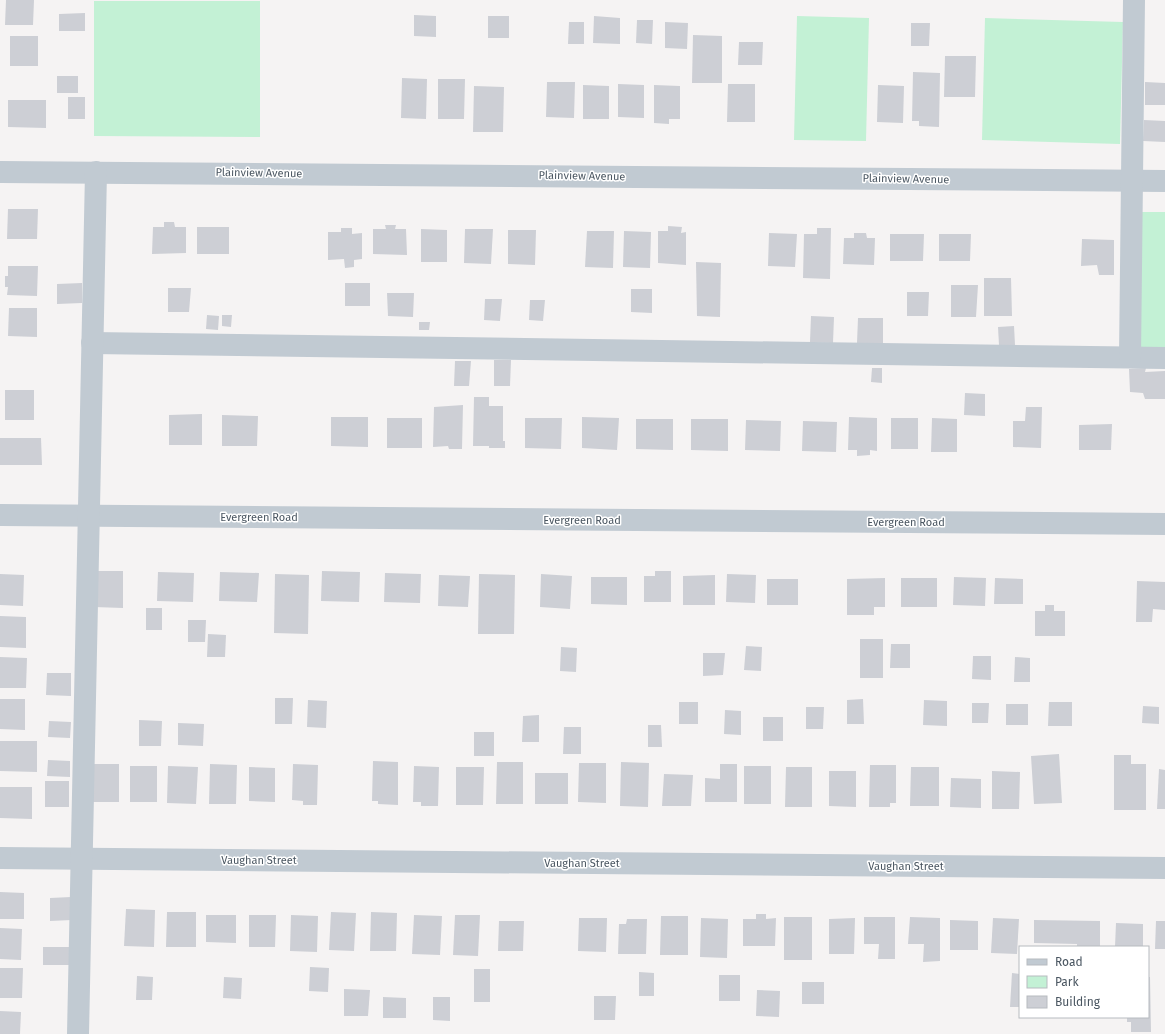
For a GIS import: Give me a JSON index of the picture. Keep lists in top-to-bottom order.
{
  "streets": {
    "street": ["Plainview Avenue", "Evergreen Road", "Vaughan Street"]
  },
  "legend": ["Road", "Park", "Building"]
}
